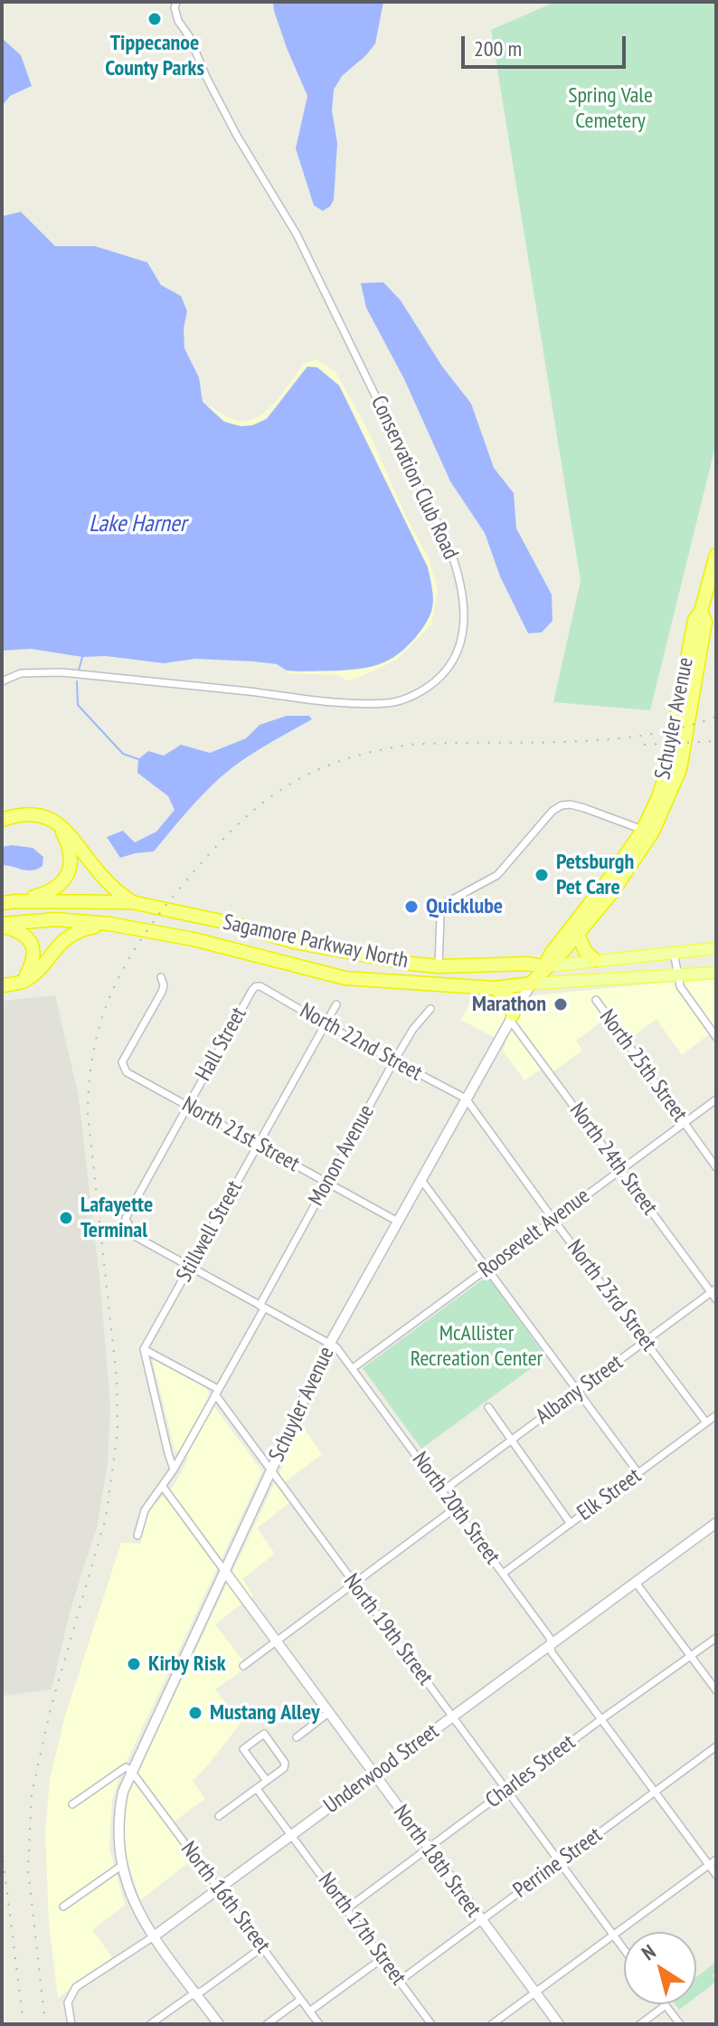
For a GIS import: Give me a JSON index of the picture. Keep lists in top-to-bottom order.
{
  "streets": {
    "highway": ["Schuyler Avenue", "Sagamore Parkway North"],
    "street": [
      "Conservation Club Road",
      "North 22nd Street",
      "Hall Street",
      "North 25th Street",
      "North 21st Street",
      "Monon Avenue",
      "North 24th Street",
      "Stillwell Street",
      "Roosevelt Avenue",
      "North 23rd Street",
      "Albany Street",
      "Elk Street",
      "North 20th Street",
      "North 19th Street",
      "Underwood Street",
      "Charles Street",
      "North 18th Street",
      "Perrine Street",
      "North 16th Street",
      "North 17th Street"
    ]
  },
  "crossings": [
    ["Schuyler Avenue", "Sagamore Parkway North"],
    ["Schuyler Avenue", "North 22nd Street"],
    ["Schuyler Avenue", "North 21st Street"],
    ["Schuyler Avenue", "North 24th Street"],
    ["Schuyler Avenue", "North 23rd Street"],
    ["Schuyler Avenue", "North 20th Street"],
    ["Schuyler Avenue", "North 19th Street"],
    ["Schuyler Avenue", "Underwood Street"],
    ["Schuyler Avenue", "North 18th Street"],
    ["Schuyler Avenue", "North 16th Street"],
    ["North 22nd Street", "Hall Street"],
    ["North 22nd Street", "Monon Avenue"],
    ["North 22nd Street", "Stillwell Street"],
    ["North 22nd Street", "North 23rd Street"],
    ["Hall Street", "North 21st Street"],
    ["Hall Street", "North 20th Street"],
    ["North 25th Street", "Roosevelt Avenue"],
    ["North 21st Street", "Monon Avenue"],
    ["North 21st Street", "Stillwell Street"],
    ["Monon Avenue", "North 20th Street"],
    ["Monon Avenue", "North 19th Street"],
    ["Monon Avenue", "North 18th Street"],
    ["North 24th Street", "Roosevelt Avenue"],
    ["North 24th Street", "Albany Street"],
    ["Stillwell Street", "North 20th Street"],
    ["Stillwell Street", "North 19th Street"],
    ["Roosevelt Avenue", "North 23rd Street"],
    ["Roosevelt Avenue", "North 20th Street"],
    ["North 23rd Street", "Albany Street"],
    ["North 23rd Street", "Elk Street"],
    ["Albany Street", "North 20th Street"],
    ["Elk Street", "North 20th Street"],
    ["North 20th Street", "Underwood Street"],
    ["North 20th Street", "Charles Street"],
    ["North 20th Street", "Perrine Street"],
    ["North 19th Street", "Underwood Street"],
    ["North 19th Street", "Charles Street"],
    ["North 19th Street", "Perrine Street"],
    ["Underwood Street", "North 18th Street"],
    ["Underwood Street", "North 16th Street"],
    ["Underwood Street", "North 17th Street"],
    ["Charles Street", "North 18th Street"],
    ["Charles Street", "North 17th Street"],
    ["North 18th Street", "Perrine Street"],
    ["Perrine Street", "North 17th Street"]
  ],
  "water": ["Lake Harner"],
  "parks": ["Spring Vale Cemetery", "McAllister Recreation Center"],
  "places": [
    "Tippecanoe County Parks",
    "Petsburgh Pet Care",
    "Quicklube",
    "Marathon",
    "Lafayette Terminal",
    "Kirby Risk",
    "Mustang Alley"
  ],
  "scale_bar": "200 m",
  "north": "top left"
}
